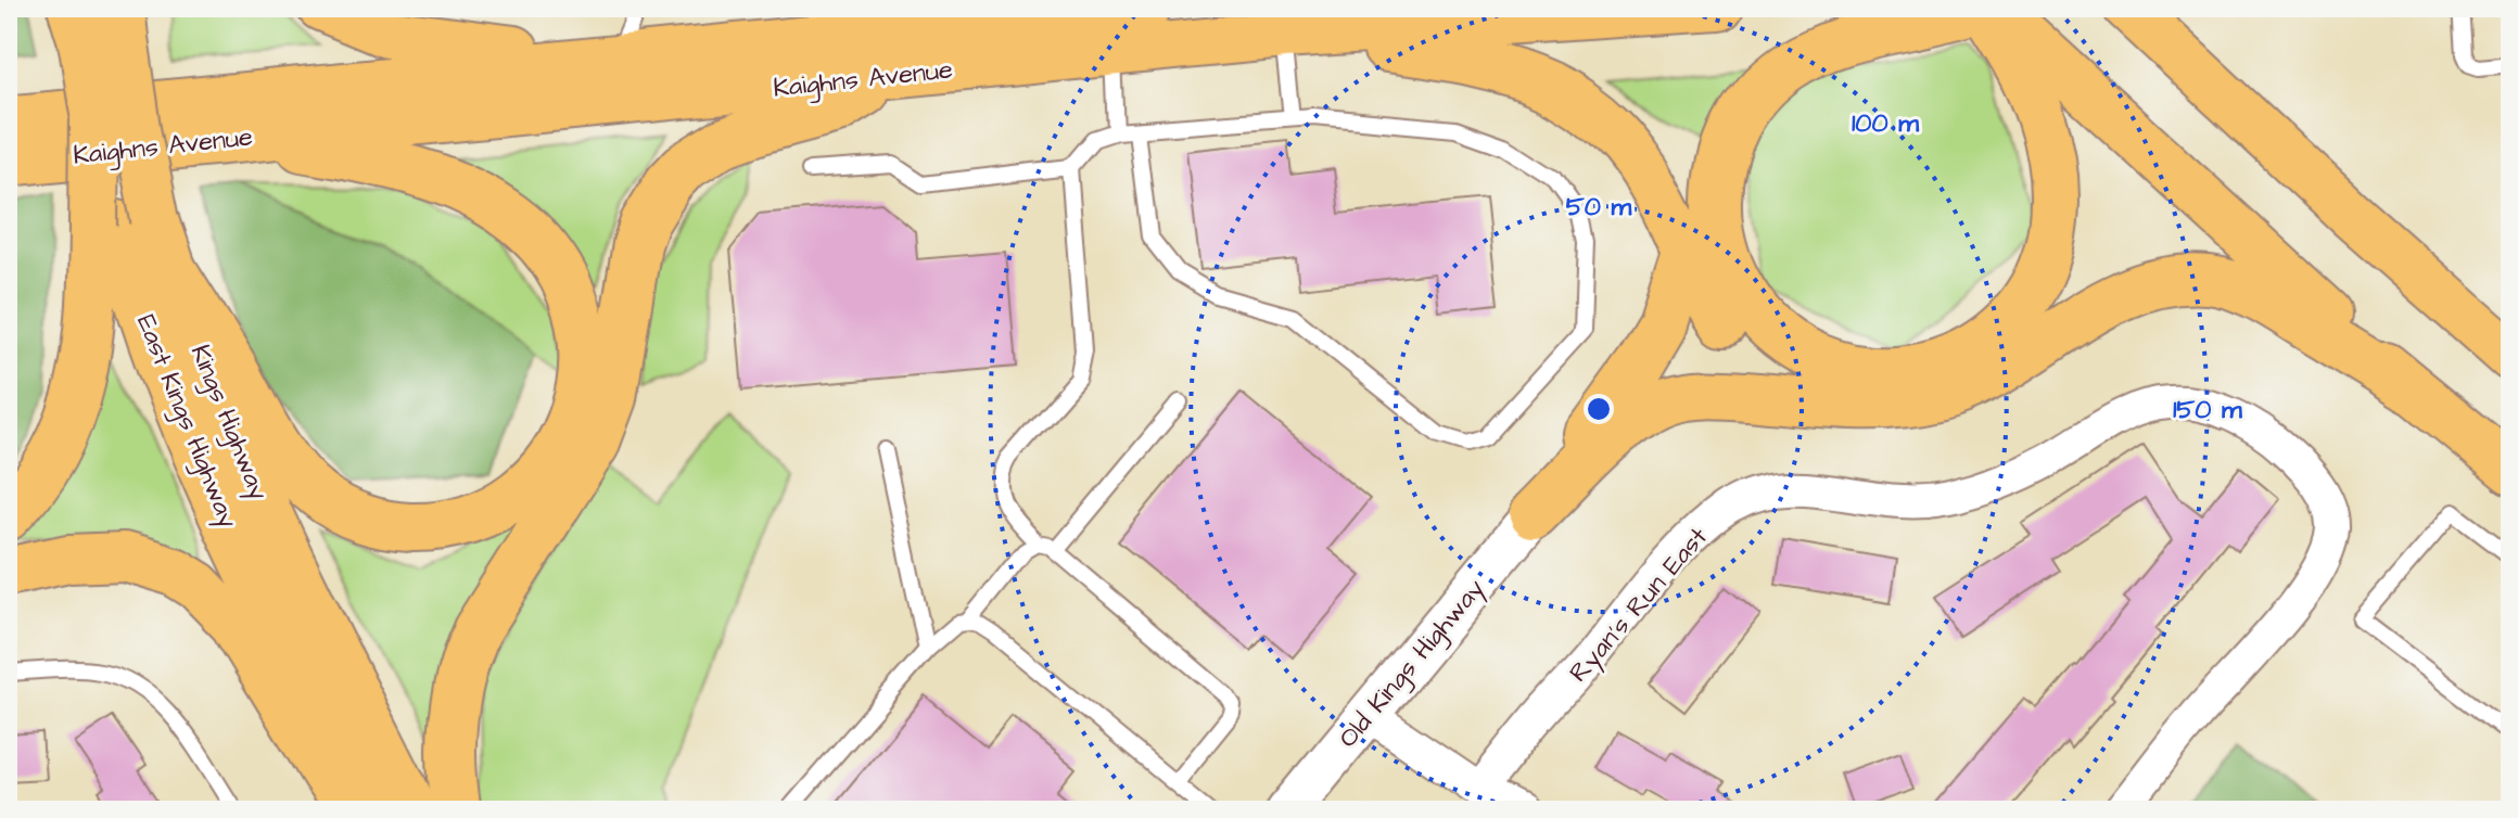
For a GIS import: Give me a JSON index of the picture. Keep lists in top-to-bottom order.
{
  "streets": {
    "main road": ["Kaighns Avenue", "East Kings Highway", "Kings Highway"],
    "street": ["Ryan's Run East", "Old Kings Highway"]
  },
  "crossings": [
    ["East Kings Highway", "Kings Highway"]
  ],
  "rings": ["100 m", "50 m", "150 m"]
}
